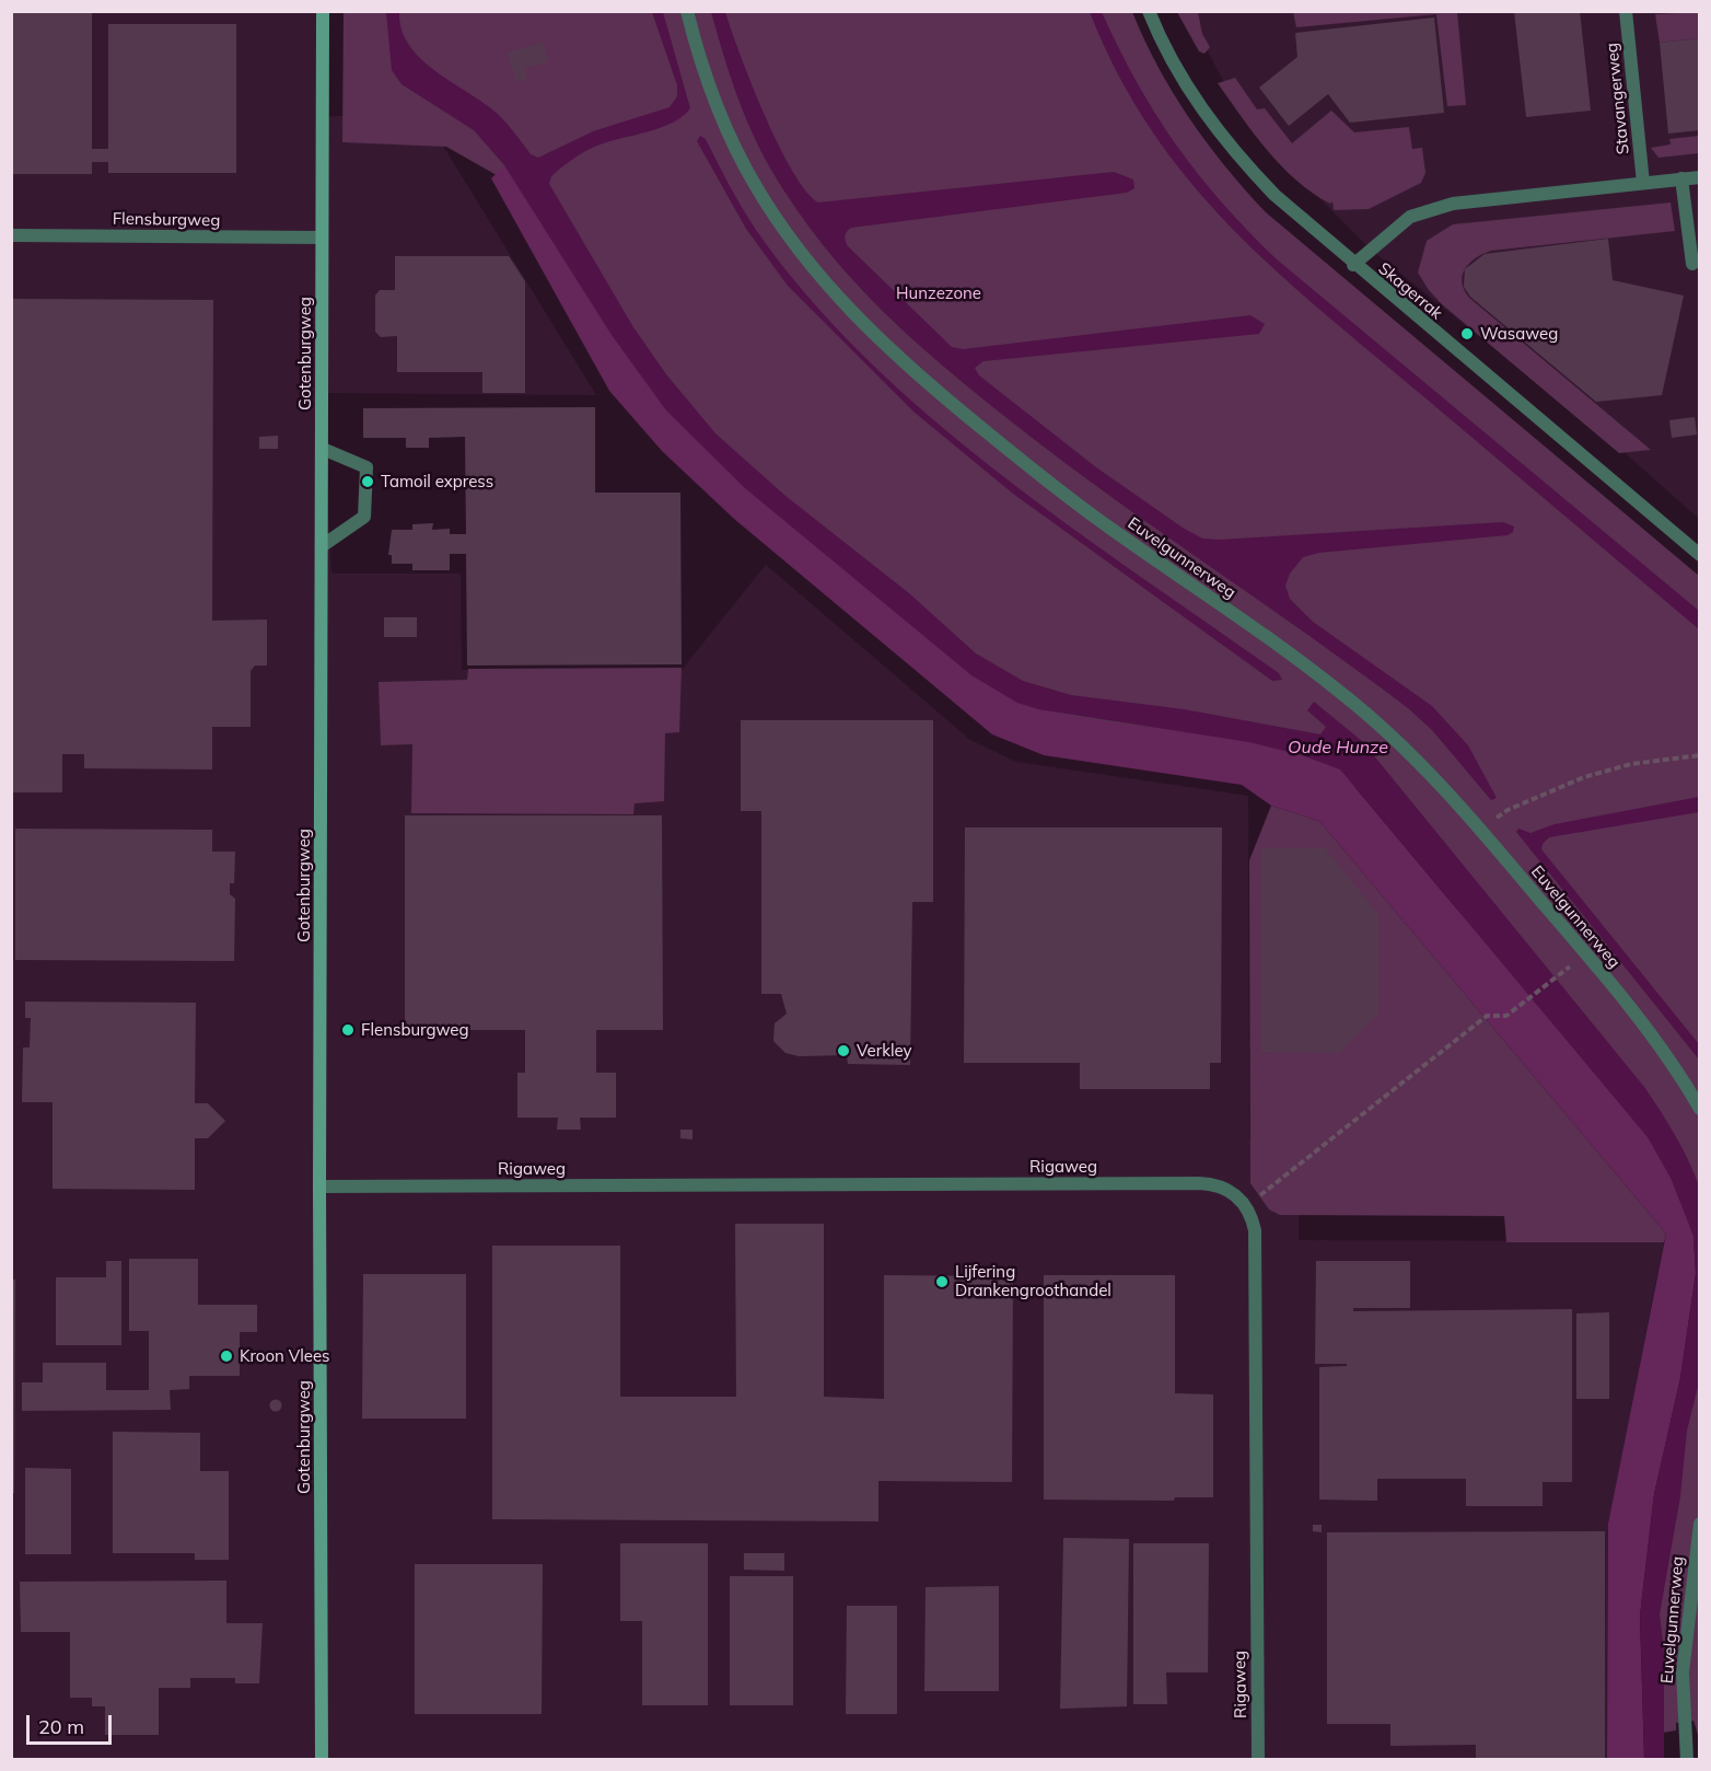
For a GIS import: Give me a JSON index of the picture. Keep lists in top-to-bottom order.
{
  "streets": {
    "street": [
      "Stavangerweg",
      "Flensburgweg",
      "Skagerrak",
      "Gotenburgweg",
      "Euvelgunnerweg",
      "Rigaweg"
    ]
  },
  "crossings": [
    ["Flensburgweg", "Gotenburgweg"],
    ["Gotenburgweg", "Rigaweg"]
  ],
  "water": ["Oude Hunze"],
  "parks": ["Hunzezone"],
  "places": [
    "Wasaweg",
    "Tamoil express",
    "Flensburgweg",
    "Verkley",
    "Lijfering Drankengroothandel",
    "Kroon Vlees"
  ],
  "scale_bar": "20 m"
}
